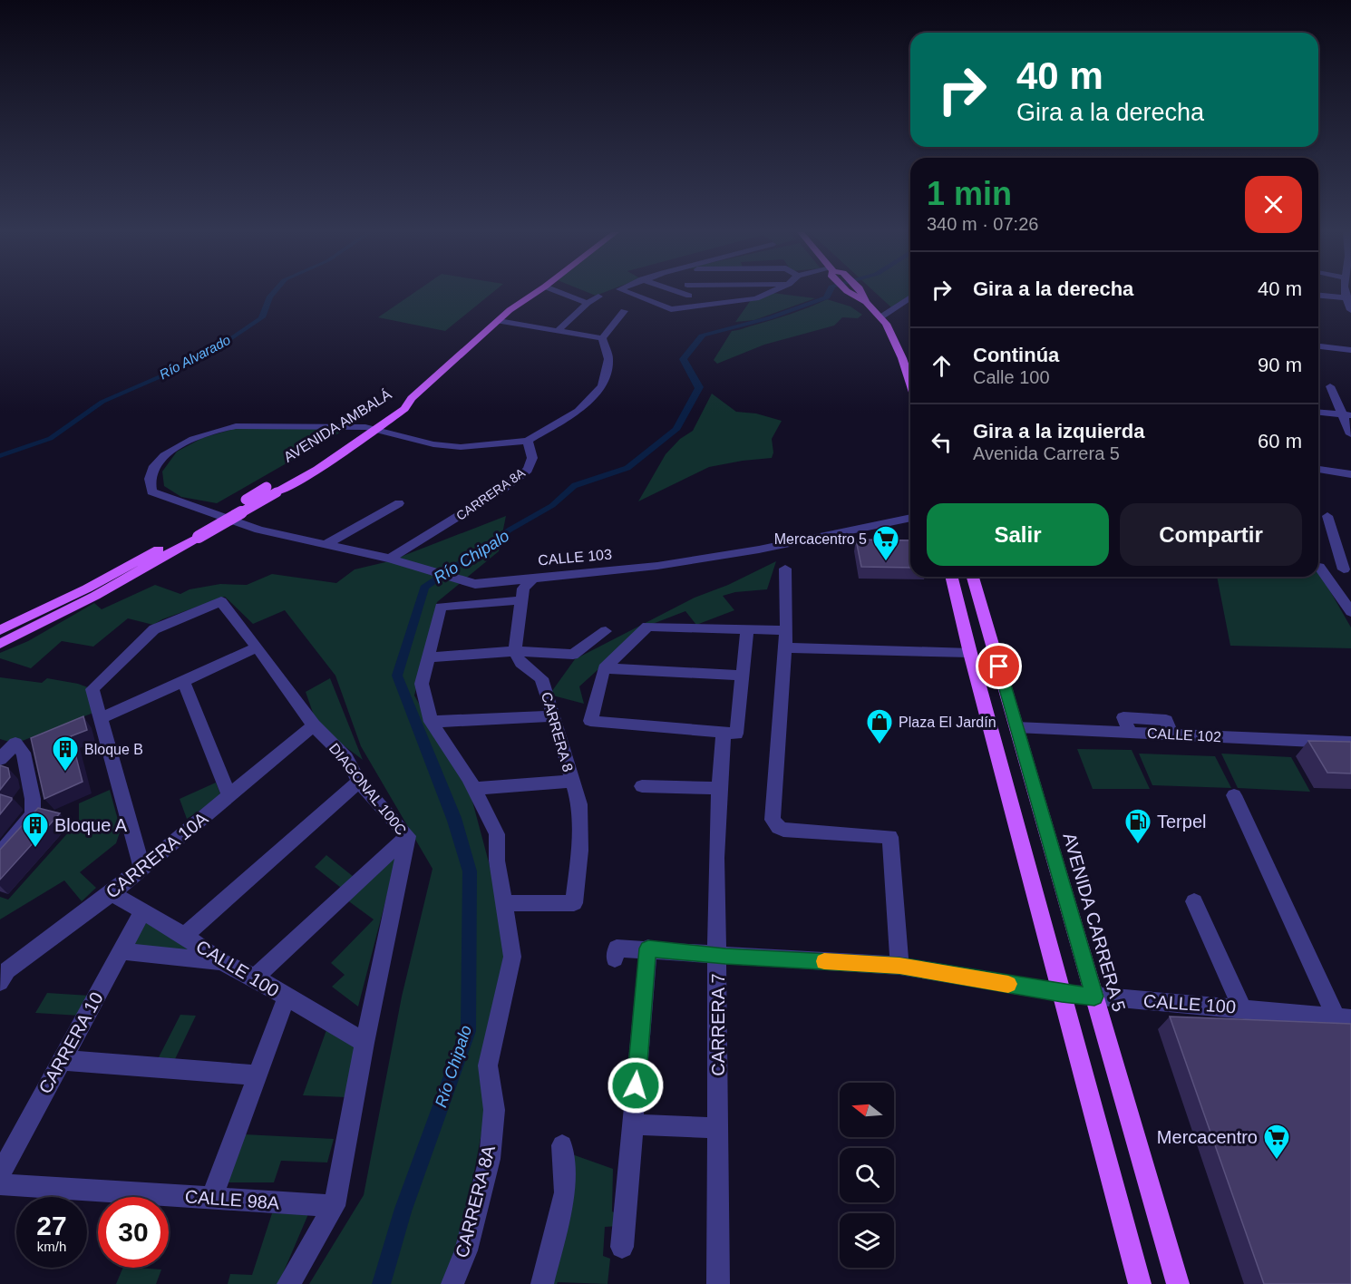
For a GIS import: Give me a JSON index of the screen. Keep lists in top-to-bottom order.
{
  "streets": {
    "main road": ["AVENIDA AMBALÁ", "AVENIDA CARRERA 5"],
    "street": [
      "CARRERA 8A",
      "CALLE 103",
      "CARRERA 8",
      "CALLE 102",
      "DIAGONAL 100C",
      "CARRERA 10A",
      "CALLE 100",
      "CARRERA 7",
      "CARRERA 10",
      "CALLE 98A"
    ]
  },
  "crossings": [
    ["AVENIDA AMBALÁ", "CALLE 103"],
    ["CARRERA 8A", "CALLE 103"],
    ["CARRERA 8A", "CARRERA 8"],
    ["CALLE 102", "AVENIDA CARRERA 5"],
    ["DIAGONAL 100C", "CARRERA 10A"],
    ["DIAGONAL 100C", "CALLE 100"],
    ["DIAGONAL 100C", "CALLE 98A"],
    ["CARRERA 10A", "CALLE 100"],
    ["AVENIDA CARRERA 5", "CALLE 100"],
    ["CALLE 100", "CARRERA 7"],
    ["CALLE 100", "CARRERA 10"]
  ],
  "water": ["Río Alvarado", "Río Chipalo"],
  "places": {
    "supermarket": ["Mercacentro 5", "Mercacentro"],
    "shop": ["Plaza El Jardín"],
    "building": ["Bloque B", "Bloque A"],
    "fuel station": ["Terpel"]
  },
  "north": "left",
  "page": {
    "turn": ["40 m", "Gira a la derecha"],
    "heading": ["1 min", "340 m · 07:26"],
    "list": [
      {
        "name": "Gira a la derecha",
        "value": "40 m"
      },
      {
        "name": "Continúa",
        "note": "Calle 100",
        "value": "90 m"
      },
      {
        "name": "Gira a la izquierda",
        "note": "Avenida Carrera 5",
        "value": "60 m"
      }
    ],
    "buttons": ["Salir", "Compartir"],
    "speed": "27 km/h",
    "limit": "30"
  }
}
